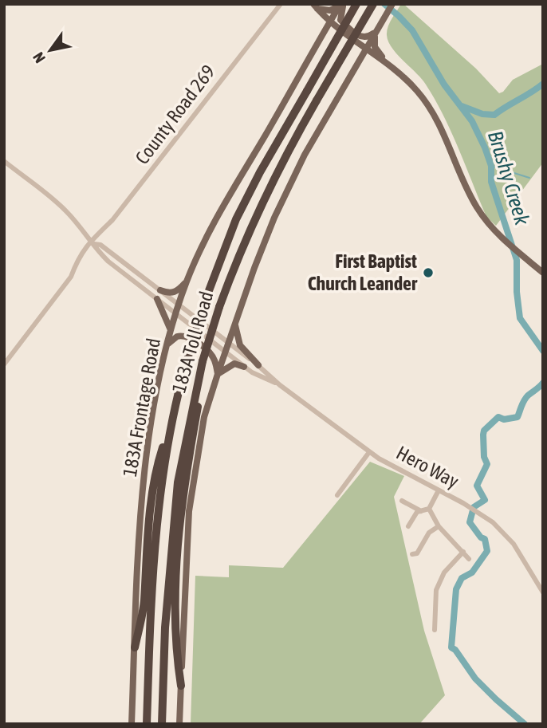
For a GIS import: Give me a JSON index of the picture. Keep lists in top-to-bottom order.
{
  "streets": {
    "highway": ["183A Toll Road"],
    "main road": ["183A Frontage Road"],
    "street": ["County Road 269", "Hero Way"]
  },
  "crossings": [
    ["County Road 269", "Hero Way"],
    ["183A Frontage Road", "Hero Way"]
  ],
  "water": ["Brushy Creek"],
  "places": ["First Baptist Church Leander"],
  "north": "bottom left"
}
